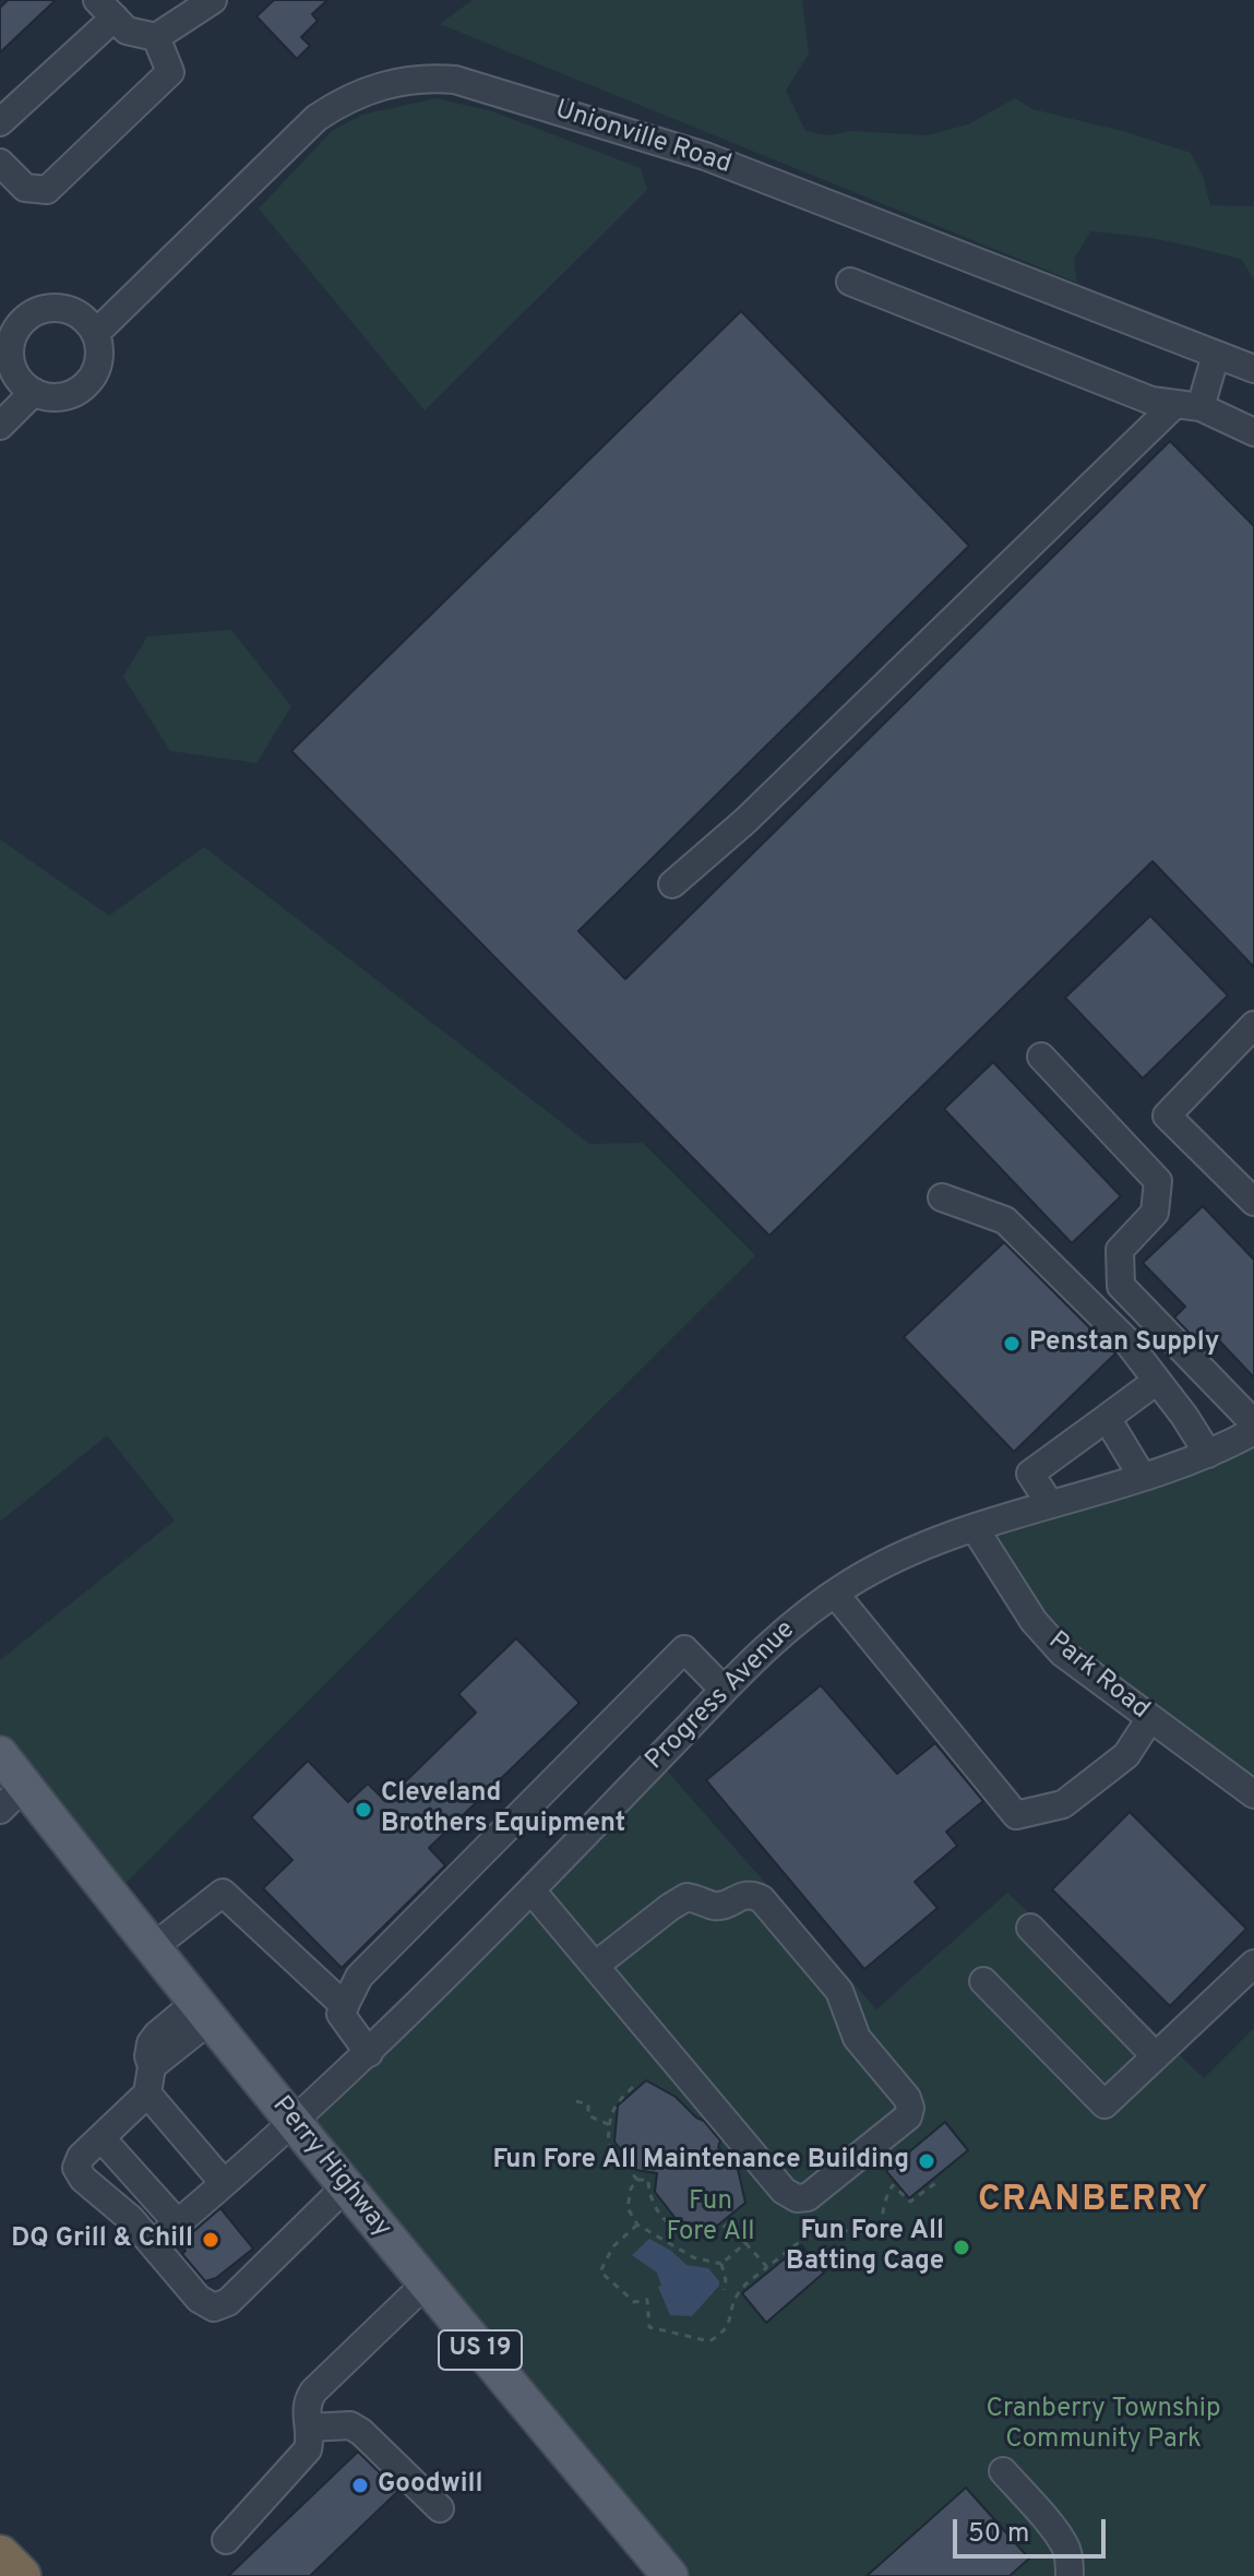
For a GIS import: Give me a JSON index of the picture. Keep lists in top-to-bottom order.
{
  "streets": {
    "main road": ["Perry Highway", "US 19"],
    "street": ["Unionville Road", "Park Road", "Progress Avenue"]
  },
  "crossings": [
    ["Park Road", "Progress Avenue"],
    ["Progress Avenue", "Perry Highway"]
  ],
  "districts": ["CRANBERRY"],
  "parks": ["Fun Fore All", "Cranberry Township Community Park"],
  "places": [
    "Penstan Supply",
    "Cleveland Brothers Equipment",
    "Fun Fore All Maintenance Building",
    "DQ Grill & Chill",
    "Fun Fore All Batting Cage",
    "Goodwill"
  ],
  "scale_bar": "50 m"
}
